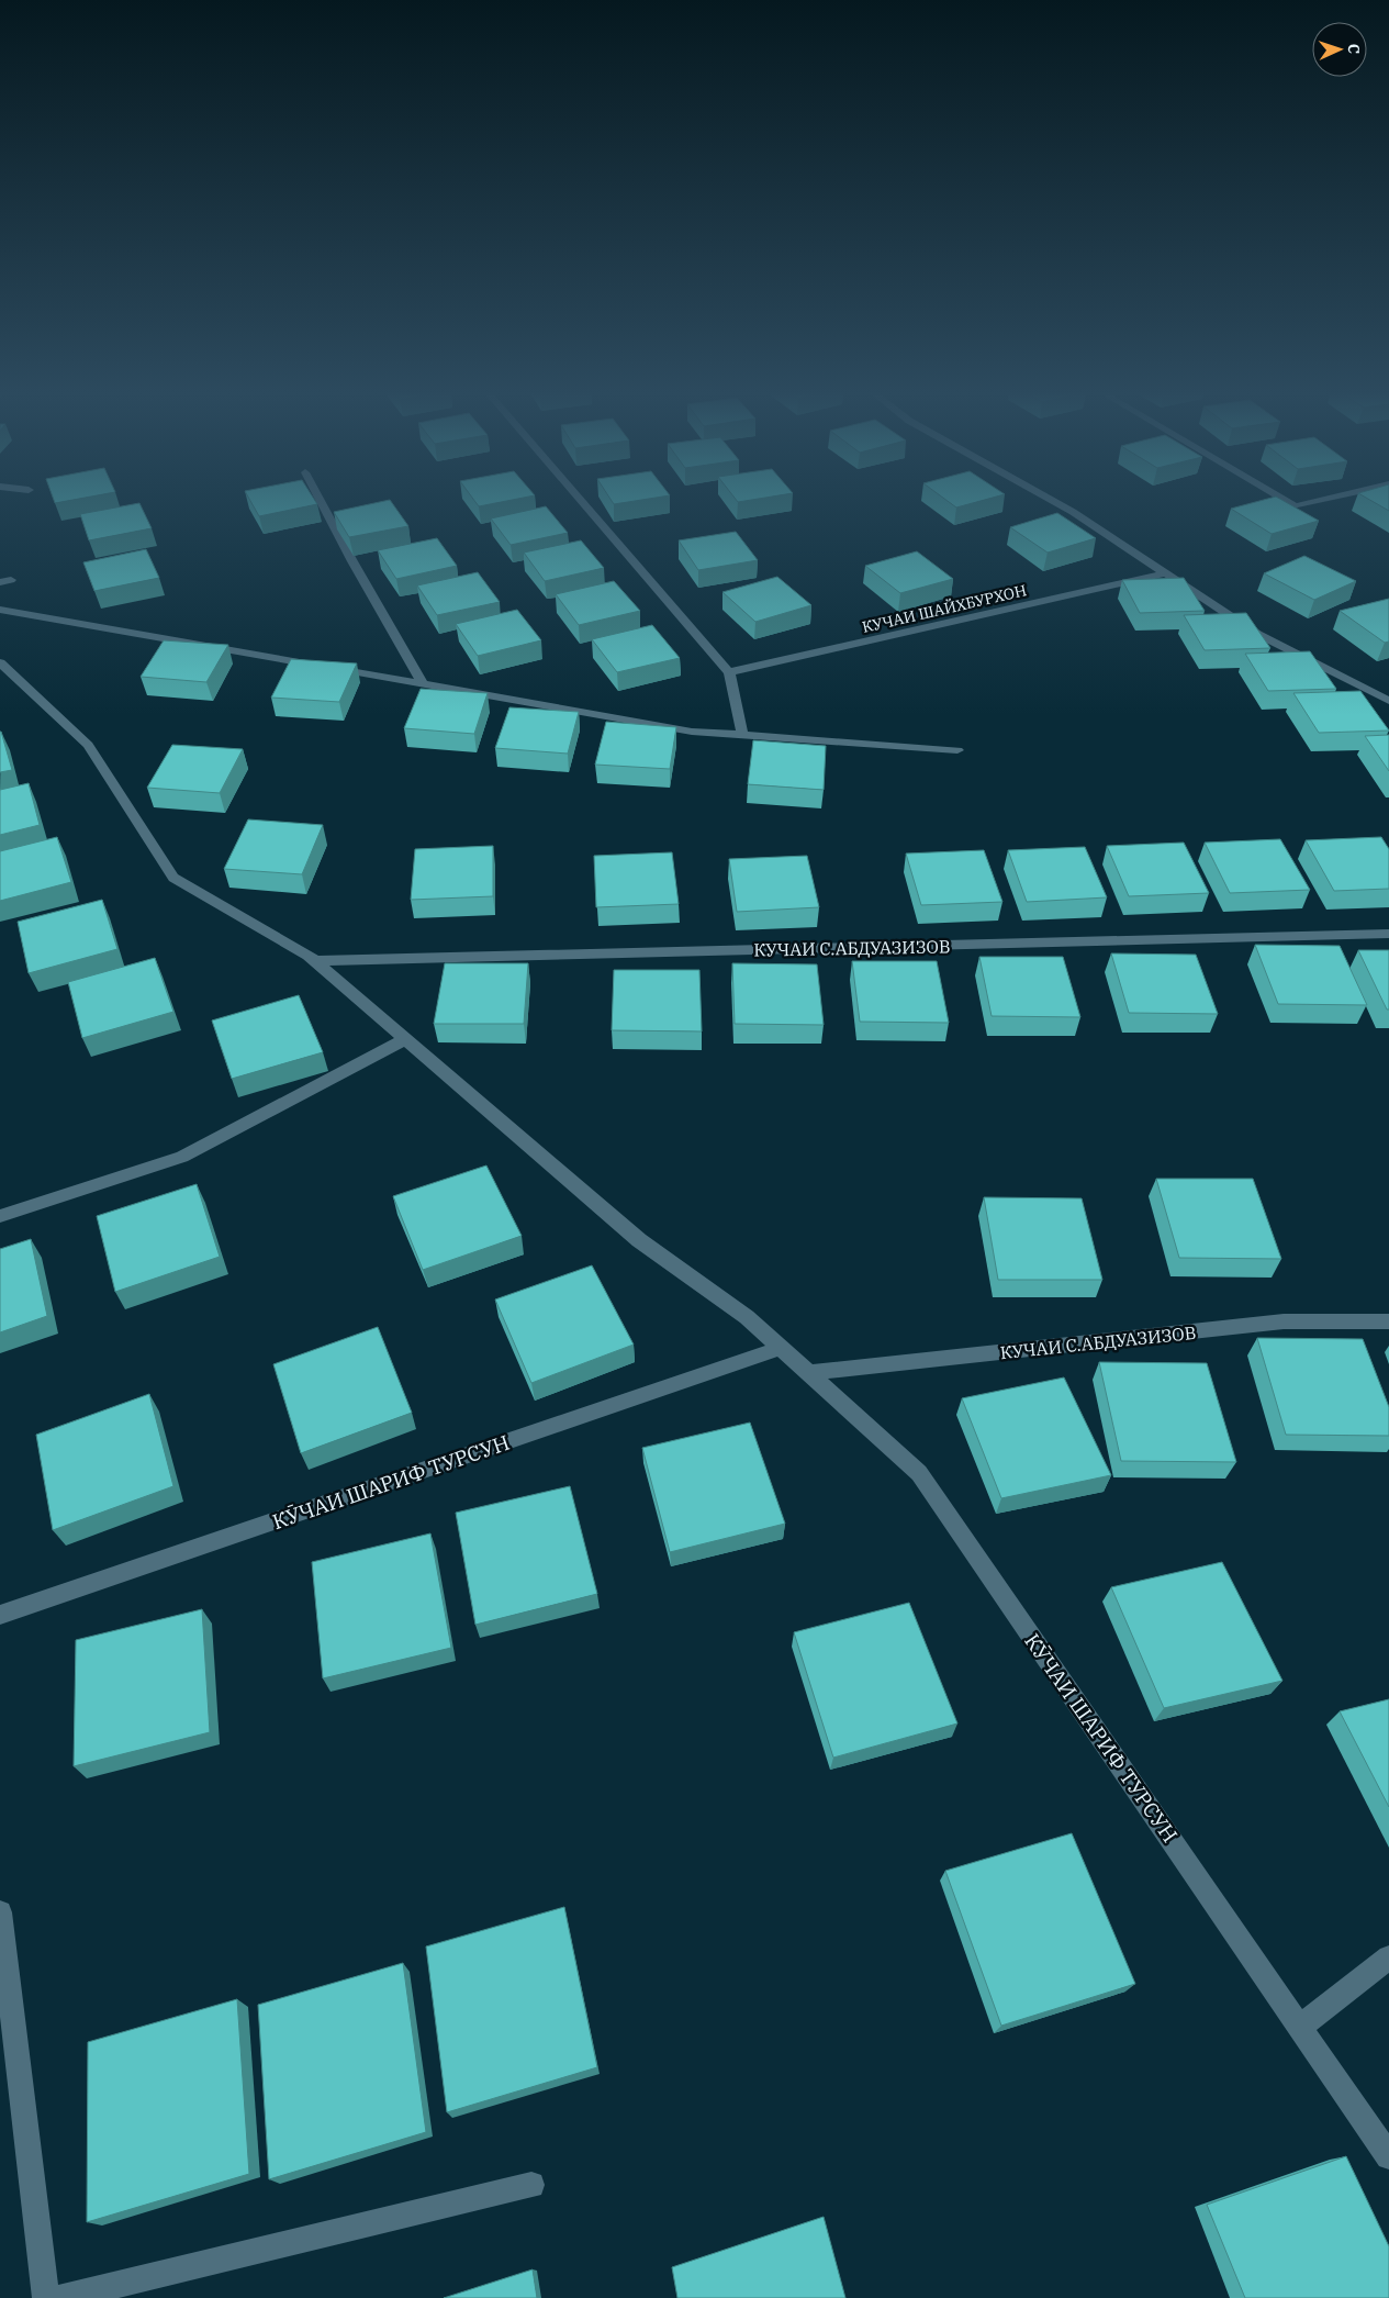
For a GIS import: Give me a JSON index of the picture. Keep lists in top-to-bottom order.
{
  "streets": {
    "street": ["КУЧАИ ШАЙХБУРХОН", "КУЧАИ С.АБДУАЗИЗОВ", "КӮЧАИ ШАРИФ ТУРСУН"]
  },
  "crossings": [
    ["КУЧАИ С.АБДУАЗИЗОВ", "КӮЧАИ ШАРИФ ТУРСУН"]
  ],
  "north": "right"
}
